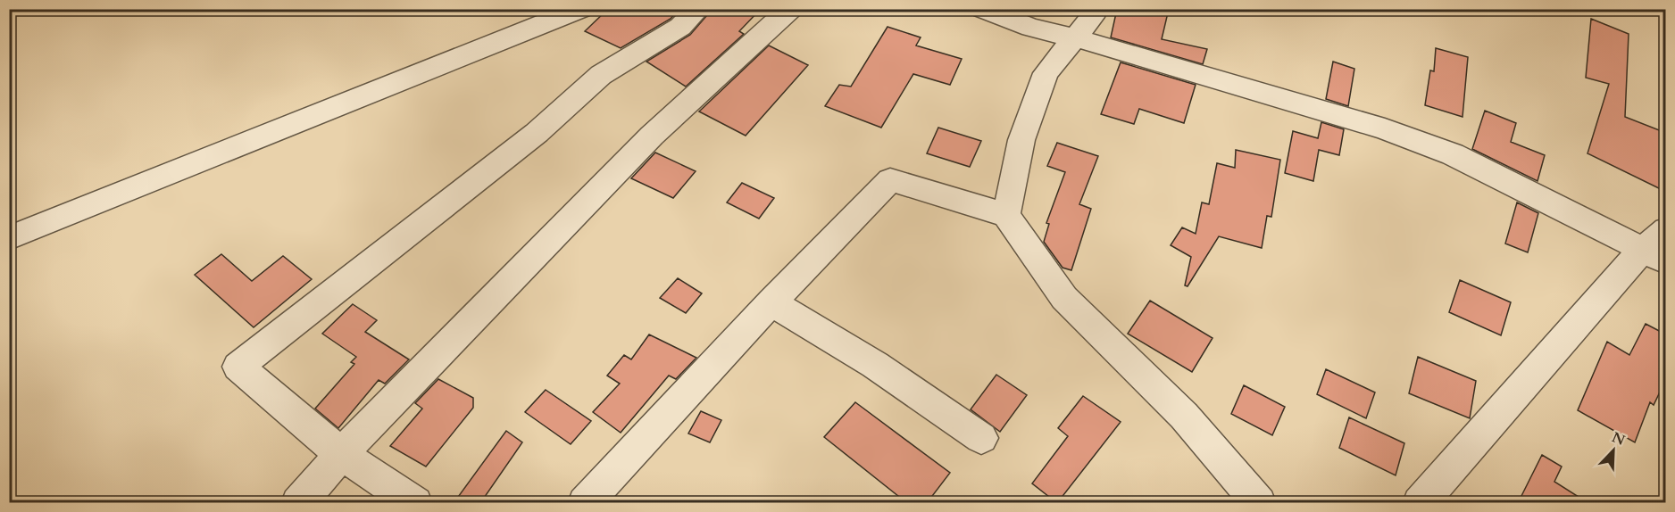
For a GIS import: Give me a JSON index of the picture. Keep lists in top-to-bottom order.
{
  "north": "top right"
}
